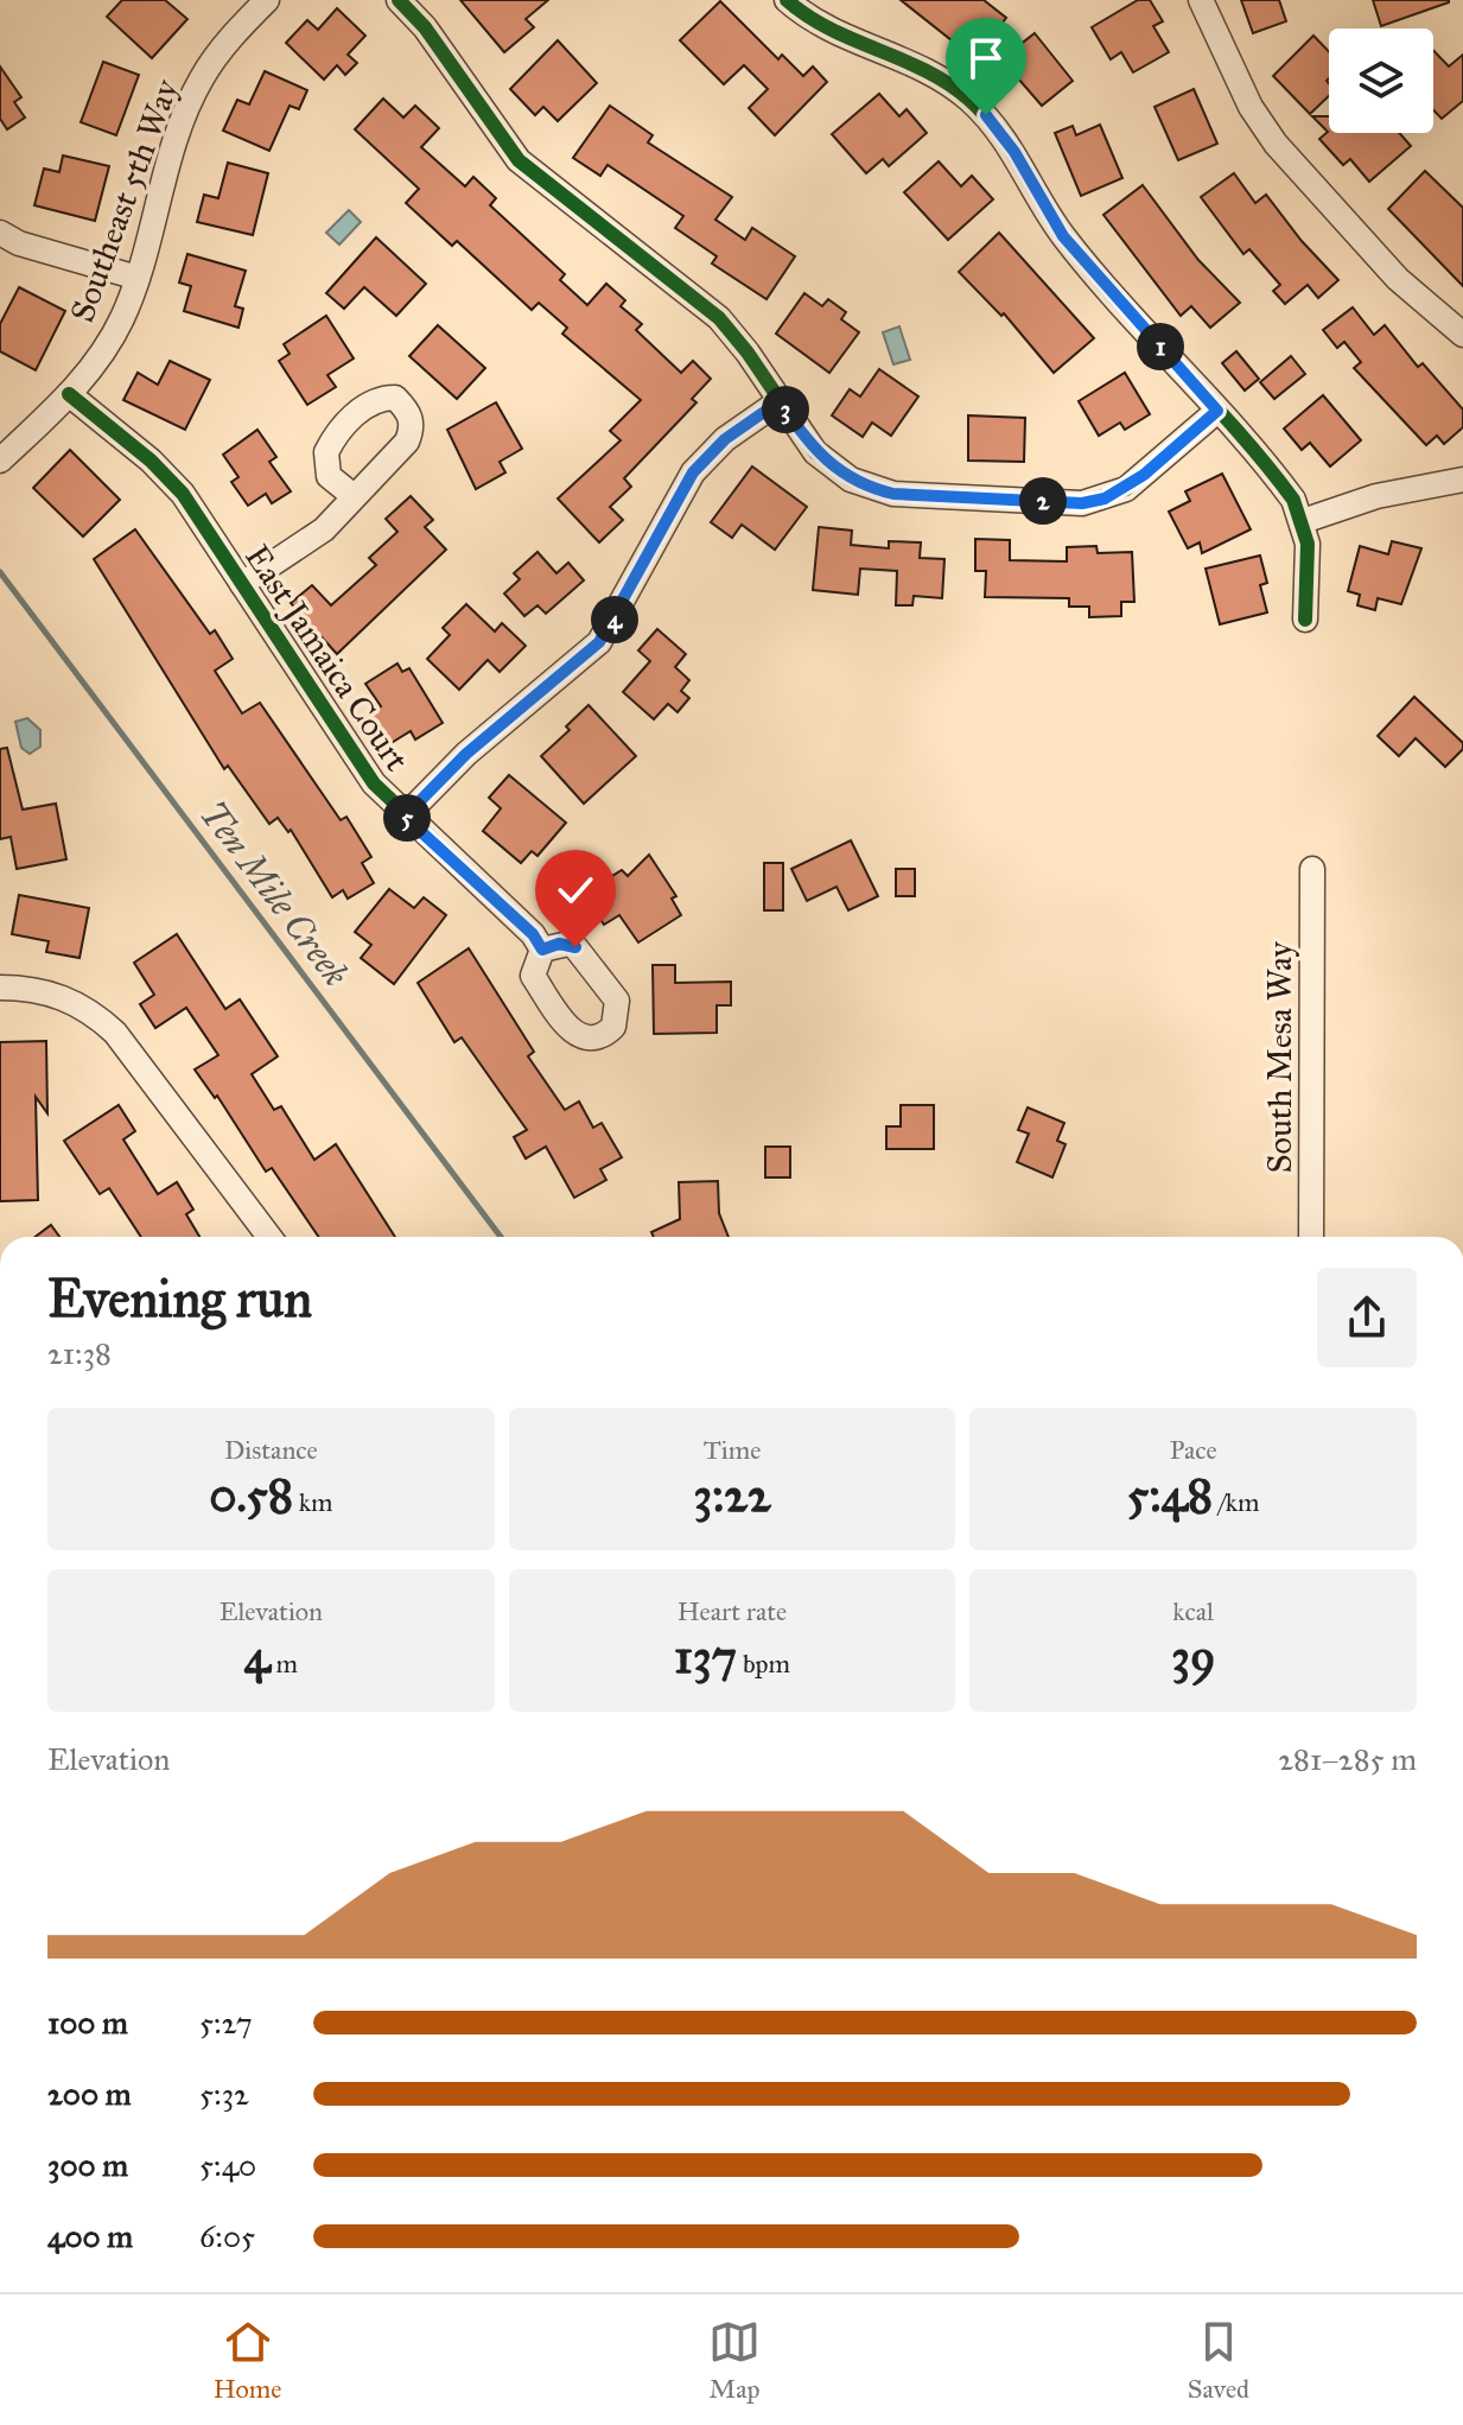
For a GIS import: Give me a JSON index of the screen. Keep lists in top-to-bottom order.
{
  "streets": {
    "street": ["Southeast 5th Way", "East Jamaica Court", "South Mesa Way"]
  },
  "crossings": [
    ["Southeast 5th Way", "East Jamaica Court"]
  ],
  "water": ["Ten Mile Creek"],
  "page": {
    "pins": [
      "1",
      "3",
      "2",
      "4",
      "5"
    ],
    "heading": ["Evening run", "21:38"],
    "stats": [
      ["Distance", "0.58 km"],
      ["Time", "3:22"],
      ["Pace", "5:48 /km"],
      ["Elevation", "4 m"],
      ["Heart rate", "137 bpm"],
      ["kcal", "39"]
    ],
    "chart": ["Elevation", "281–285 m"],
    "list": [
      {
        "name": "100 m",
        "note": "5:27"
      },
      {
        "name": "200 m",
        "note": "5:32"
      },
      {
        "name": "300 m",
        "note": "5:40"
      },
      {
        "name": "400 m",
        "note": "6:05"
      }
    ],
    "tabs": ["Home", "Map", "Saved"]
  }
}
